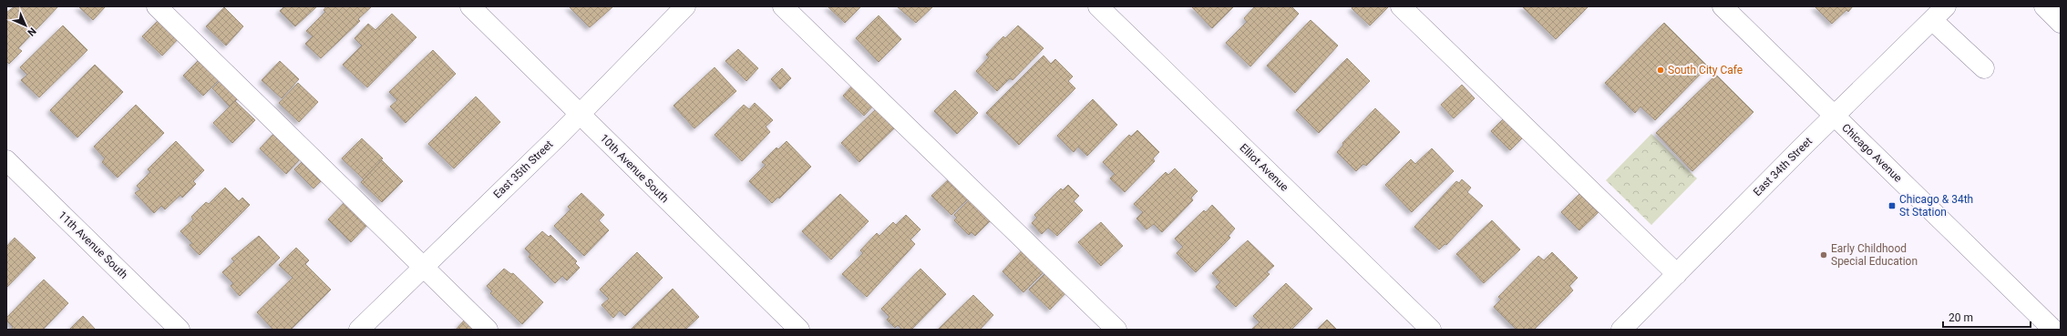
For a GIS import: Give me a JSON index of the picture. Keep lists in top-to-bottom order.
{
  "streets": {
    "street": [
      "Chicago Avenue",
      "East 34th Street",
      "Elliot Avenue",
      "10th Avenue South",
      "East 35th Street",
      "11th Avenue South"
    ]
  },
  "crossings": [
    ["Chicago Avenue", "East 34th Street"],
    ["10th Avenue South", "East 35th Street"]
  ],
  "places": {
    "other": ["South City Cafe", "Early Childhood Special Education"],
    "transit": ["Chicago & 34th St Station"]
  },
  "scale_bar": "20 m",
  "north": "bottom right"
}
